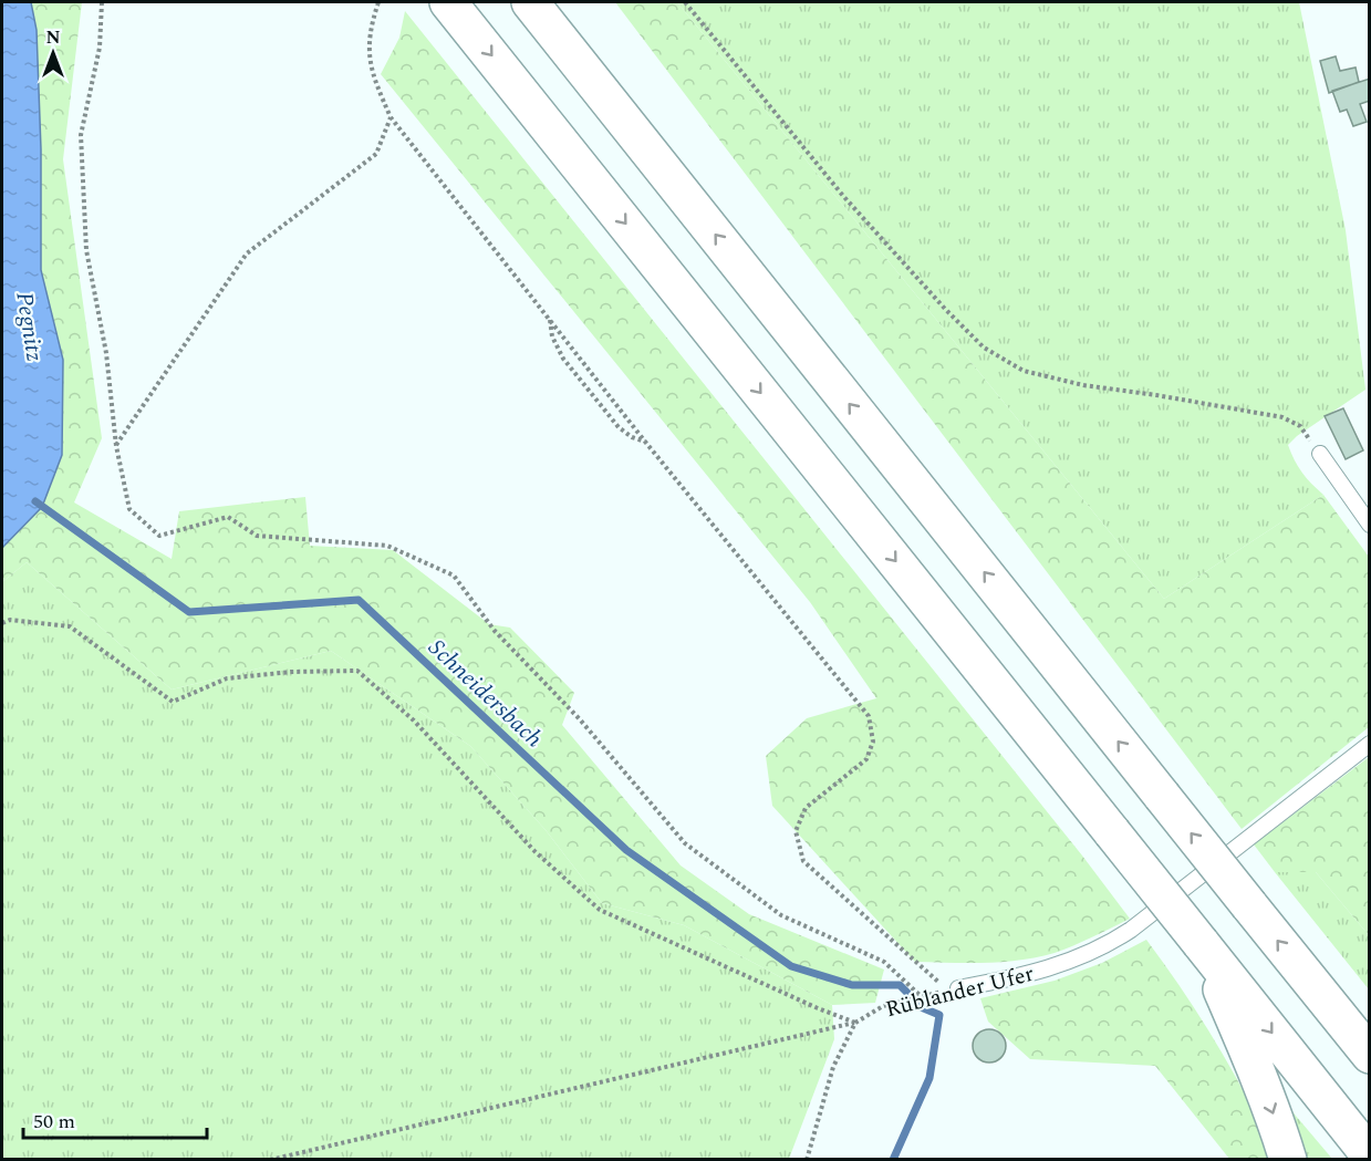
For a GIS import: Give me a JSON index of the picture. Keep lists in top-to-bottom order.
{
  "streets": {
    "lane": ["Rüblander Ufer"]
  },
  "water": ["Pegnitz", "Schneidersbach"],
  "scale_bar": "50 m",
  "north": "top"
}
